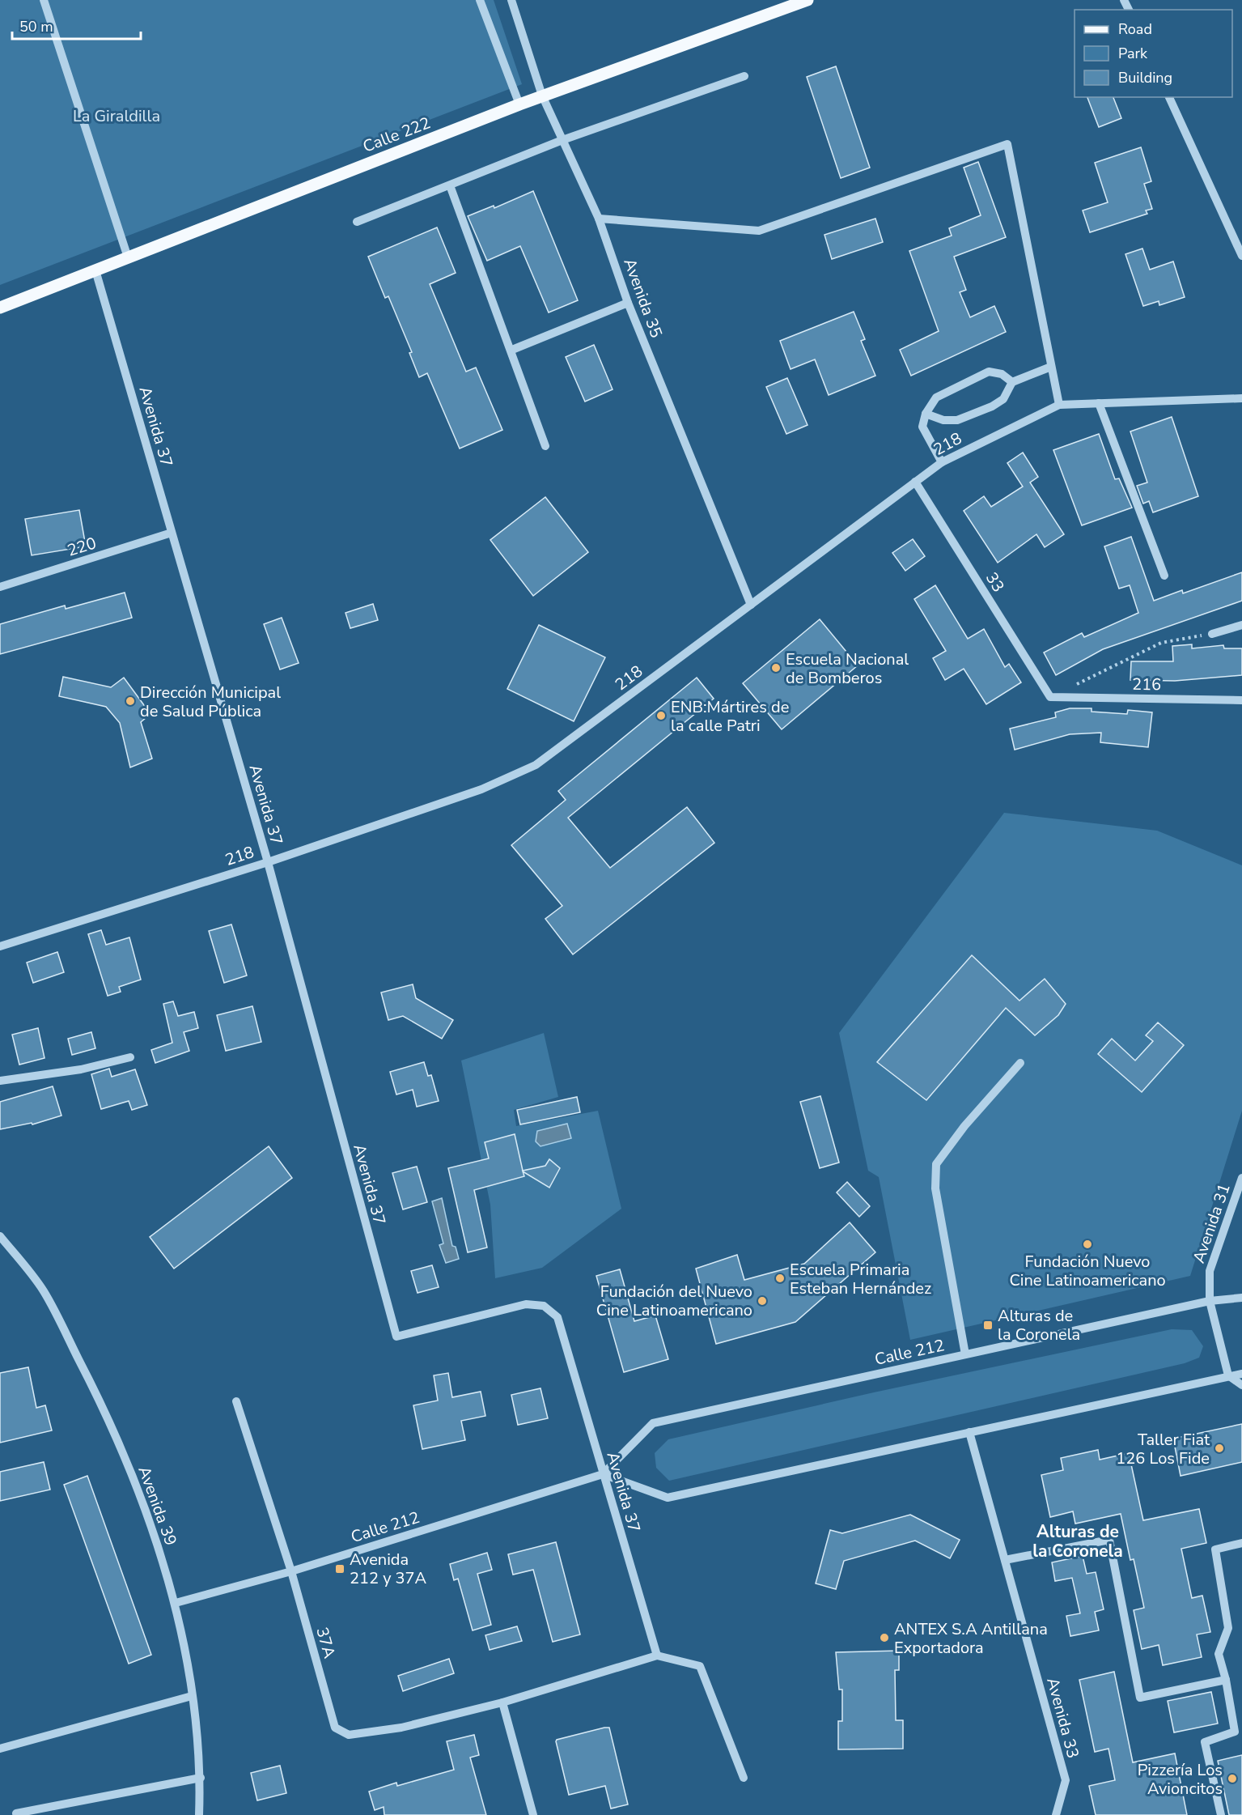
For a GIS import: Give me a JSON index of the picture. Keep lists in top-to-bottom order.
{
  "streets": {
    "main road": ["Calle 222"],
    "street": [
      "Avenida 35",
      "Avenida 37",
      "218",
      "220",
      "33",
      "216",
      "Avenida 31",
      "Calle 212",
      "Avenida 39",
      "37A",
      "Avenida 33"
    ]
  },
  "crossings": [
    ["Calle 222", "Avenida 35"],
    ["Calle 222", "Avenida 37"],
    ["Avenida 35", "218"],
    ["Avenida 37", "218"],
    ["Avenida 37", "220"],
    ["Avenida 37", "Calle 212"],
    ["218", "33"],
    ["33", "216"],
    ["Avenida 31", "Calle 212"],
    ["Calle 212", "Avenida 39"],
    ["Calle 212", "37A"]
  ],
  "districts": ["Alturas de la Coronela"],
  "parks": ["La Giraldilla"],
  "places": {
    "other": [
      "Escuela Nacional de Bomberos",
      "Dirección Municipal de Salud Pública",
      "ENB:Mártires de la calle Patri",
      "Fundación Nuevo Cine Latinoamericano",
      "Escuela Primaria Esteban Hernández",
      "Fundación del Nuevo Cine Latinoamericano",
      "Taller Fiat 126 Los Fide",
      "ANTEX S.A Antillana Exportadora",
      "Pizzería Los Avioncitos"
    ],
    "transit": ["Alturas de la Coronela", "Avenida 212 y 37A"]
  },
  "legend": ["Road", "Park", "Building"],
  "scale_bar": "50 m"
}
